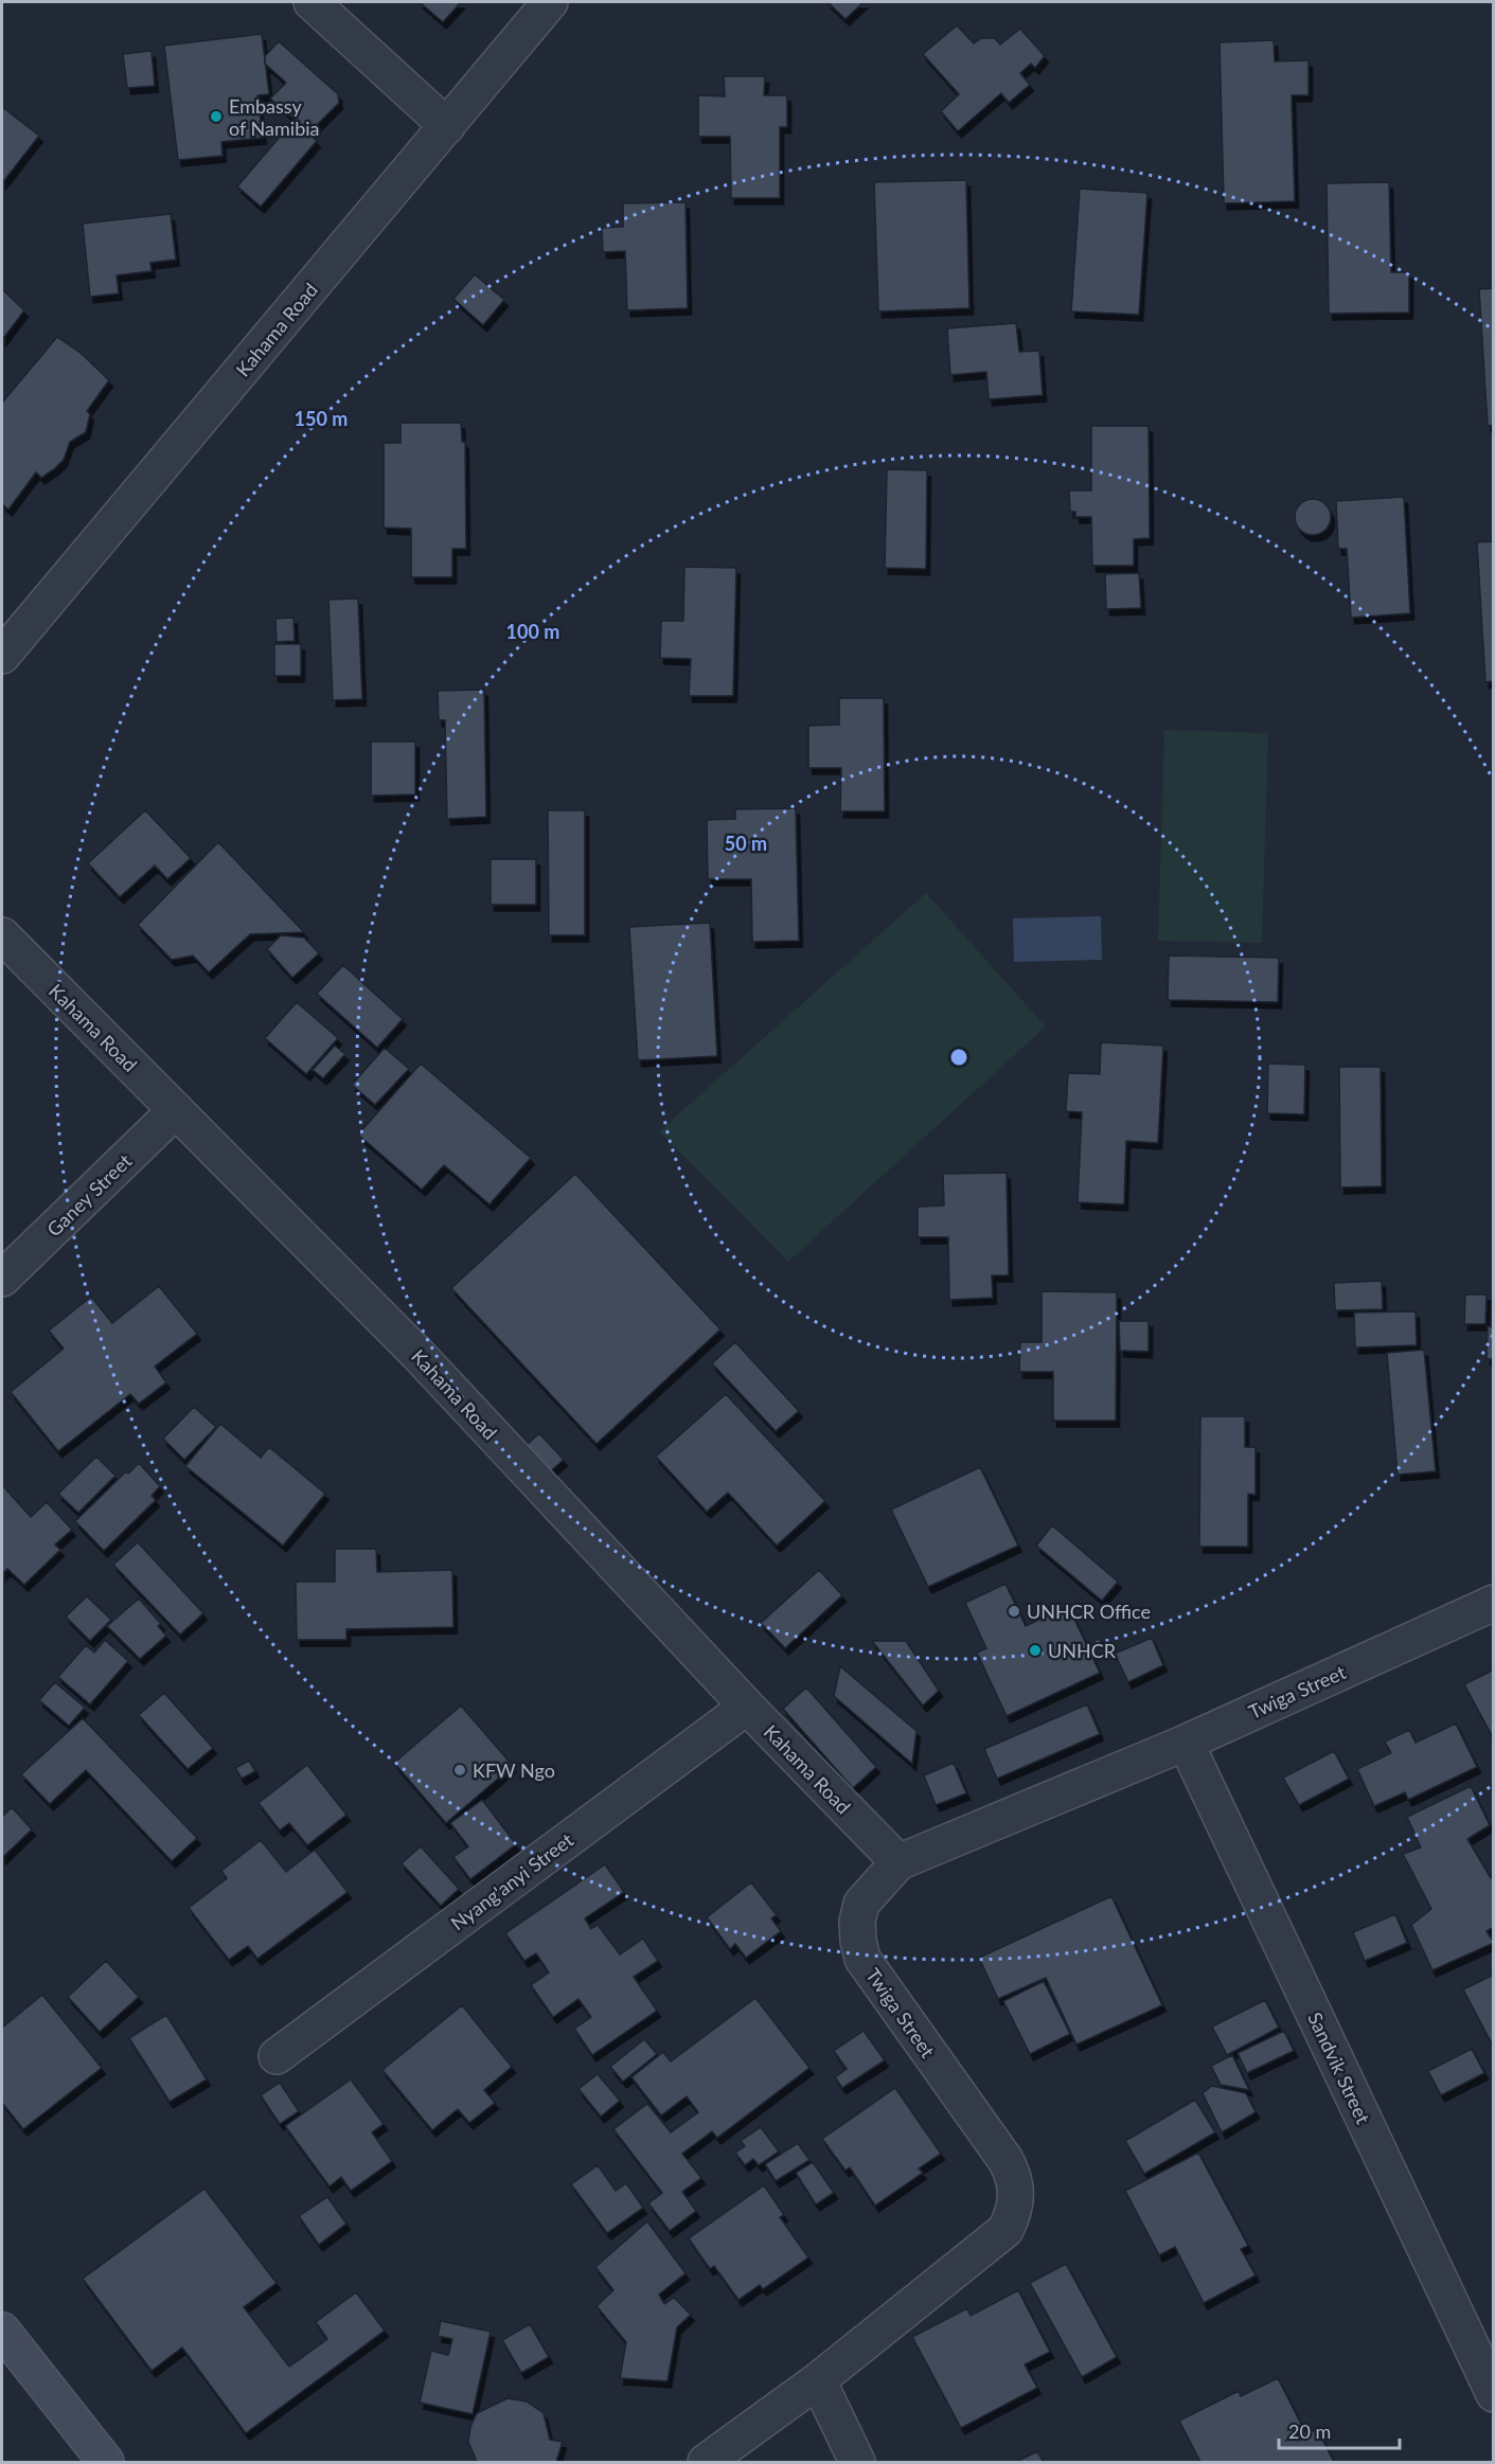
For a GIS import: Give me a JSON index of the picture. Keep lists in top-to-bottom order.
{
  "streets": {
    "street": [
      "Kahama Road",
      "Ganey Street",
      "Twiga Street",
      "Nyang'anyi Street",
      "Sandvik Street"
    ]
  },
  "crossings": [
    ["Kahama Road", "Ganey Street"],
    ["Kahama Road", "Twiga Street"],
    ["Kahama Road", "Nyang'anyi Street"],
    ["Twiga Street", "Sandvik Street"]
  ],
  "places": [
    "Embassy of Namibia",
    "UNHCR Office",
    "UNHCR",
    "KFW Ngo"
  ],
  "scale_bar": "20 m",
  "rings": ["150 m", "100 m", "50 m"]
}
